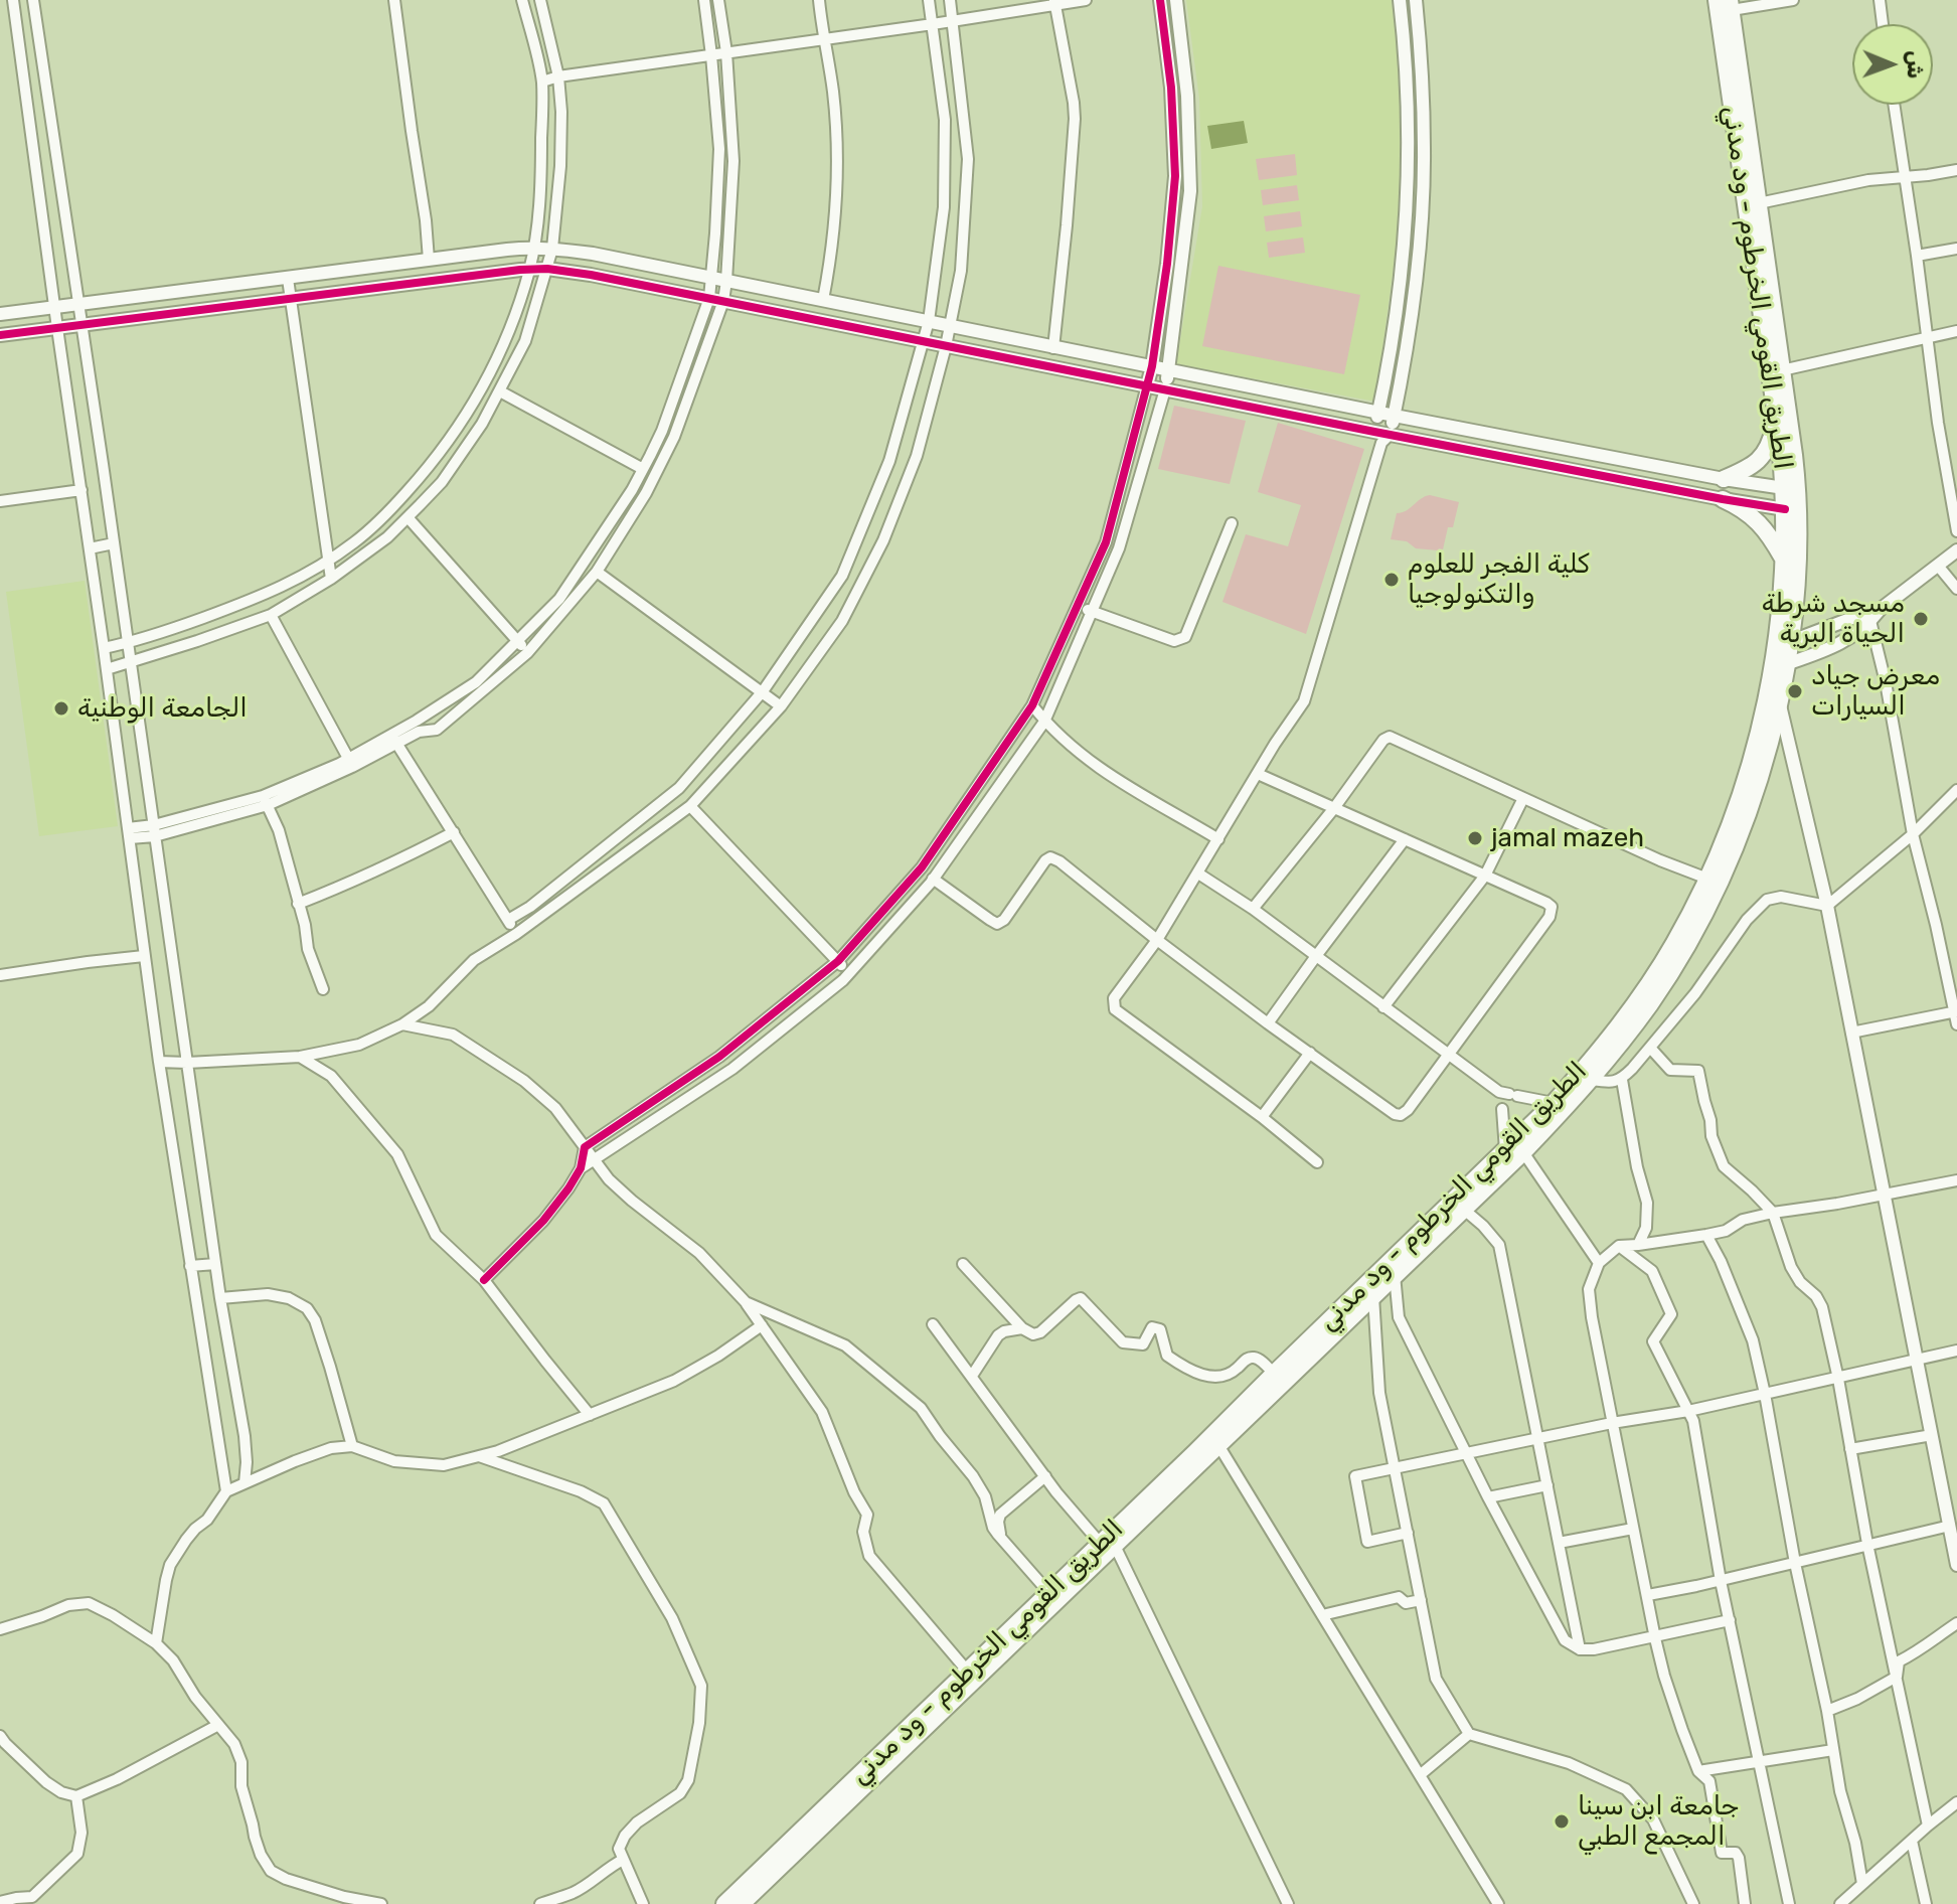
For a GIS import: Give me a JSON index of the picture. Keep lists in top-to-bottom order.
{
  "streets": {
    "highway": ["الطريق القومي الخرطوم - ود مدني"]
  },
  "places": [
    "كلية الفجر للعلوم والتكنولوجيا",
    "مسجد شرطة الحياة البرية",
    "معرض جياد السيارات",
    "الجامعة الوطنية",
    "jamal mazeh",
    "جامعة ابن سينا المجمع الطبي"
  ],
  "north": "right"
}
